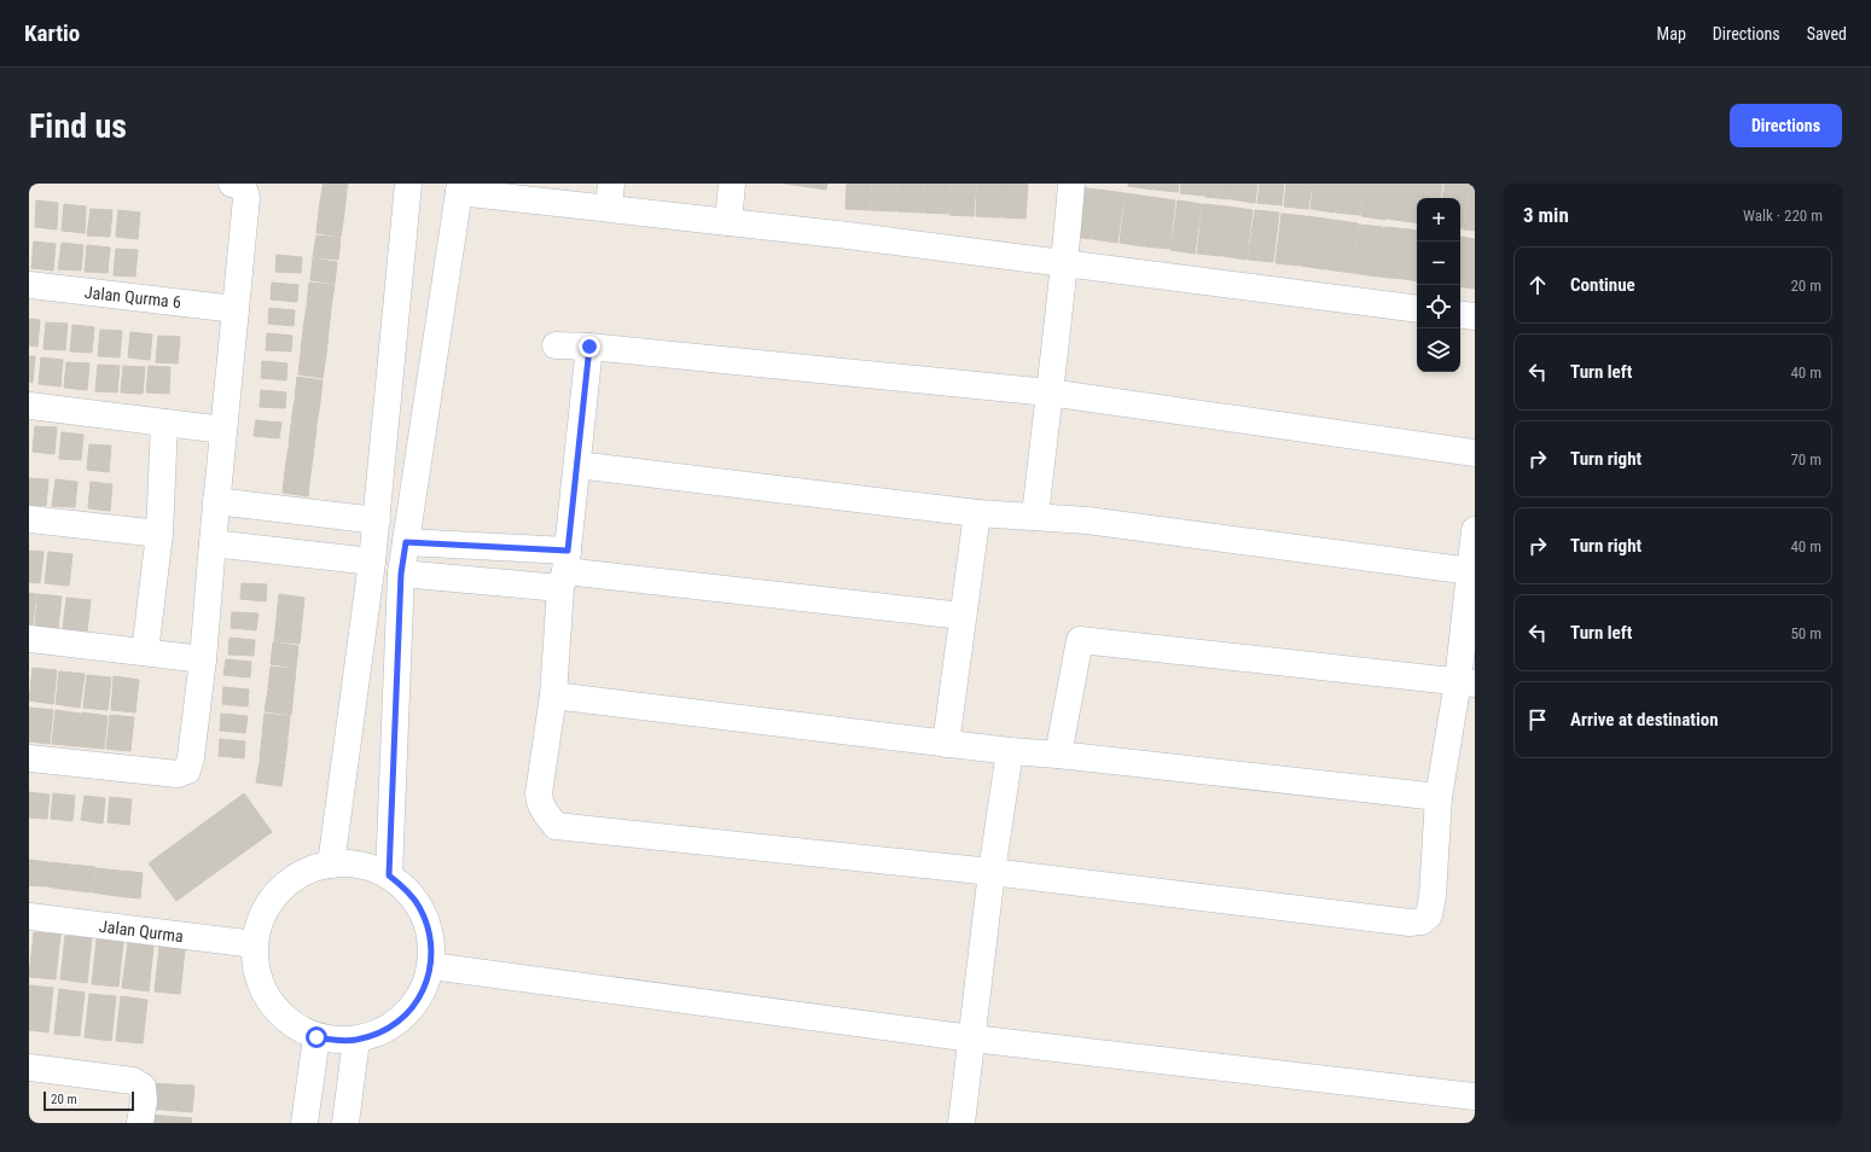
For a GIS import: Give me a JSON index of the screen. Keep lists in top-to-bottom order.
{
  "streets": {
    "street": ["Jalan Qurma 6", "Jalan Qurma"]
  },
  "scale_bar": "20 m",
  "page": {
    "header": "Kartio",
    "nav": ["Map", "Directions", "Saved"],
    "buttons": "Directions",
    "title": "Find us",
    "heading": ["3 min", "Walk · 220 m"],
    "map_buttons": ["+", "−"],
    "list": [
      ["Continue", "20 m"],
      ["Turn left", "40 m"],
      ["Turn right", "70 m"],
      ["Turn right", "40 m"],
      ["Turn left", "50 m"],
      "Arrive at destination"
    ],
    "scale": "20 m"
  }
}
